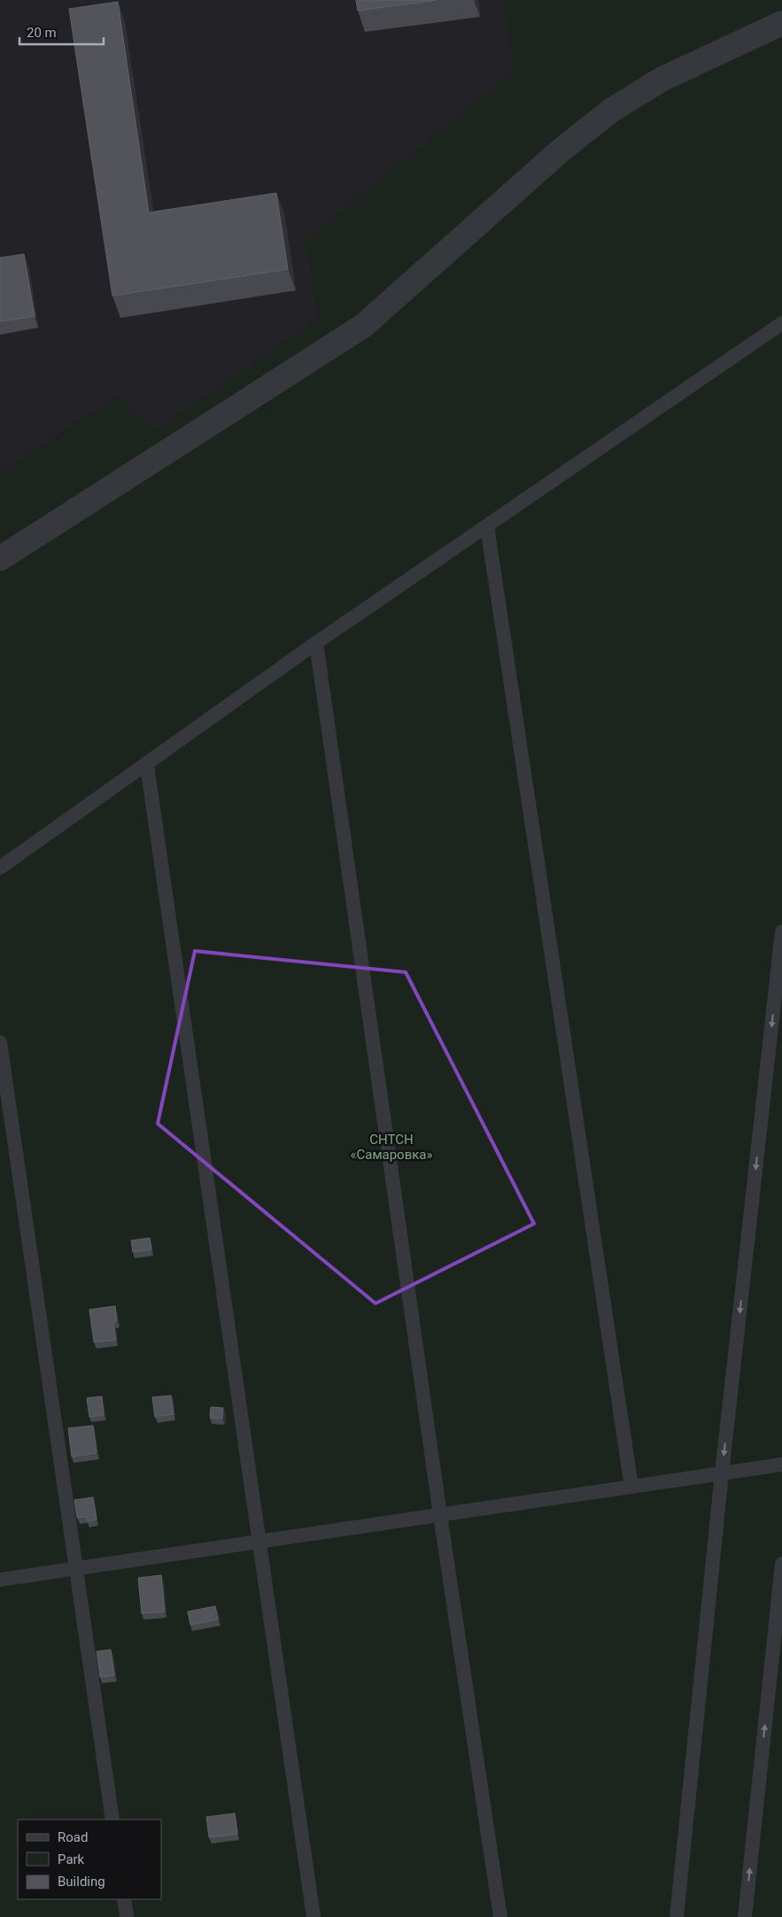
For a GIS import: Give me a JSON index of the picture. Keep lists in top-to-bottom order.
{
  "parks": ["СНТСН «Самаровка»"],
  "legend": ["Road", "Park", "Building"],
  "scale_bar": "20 m"
}
